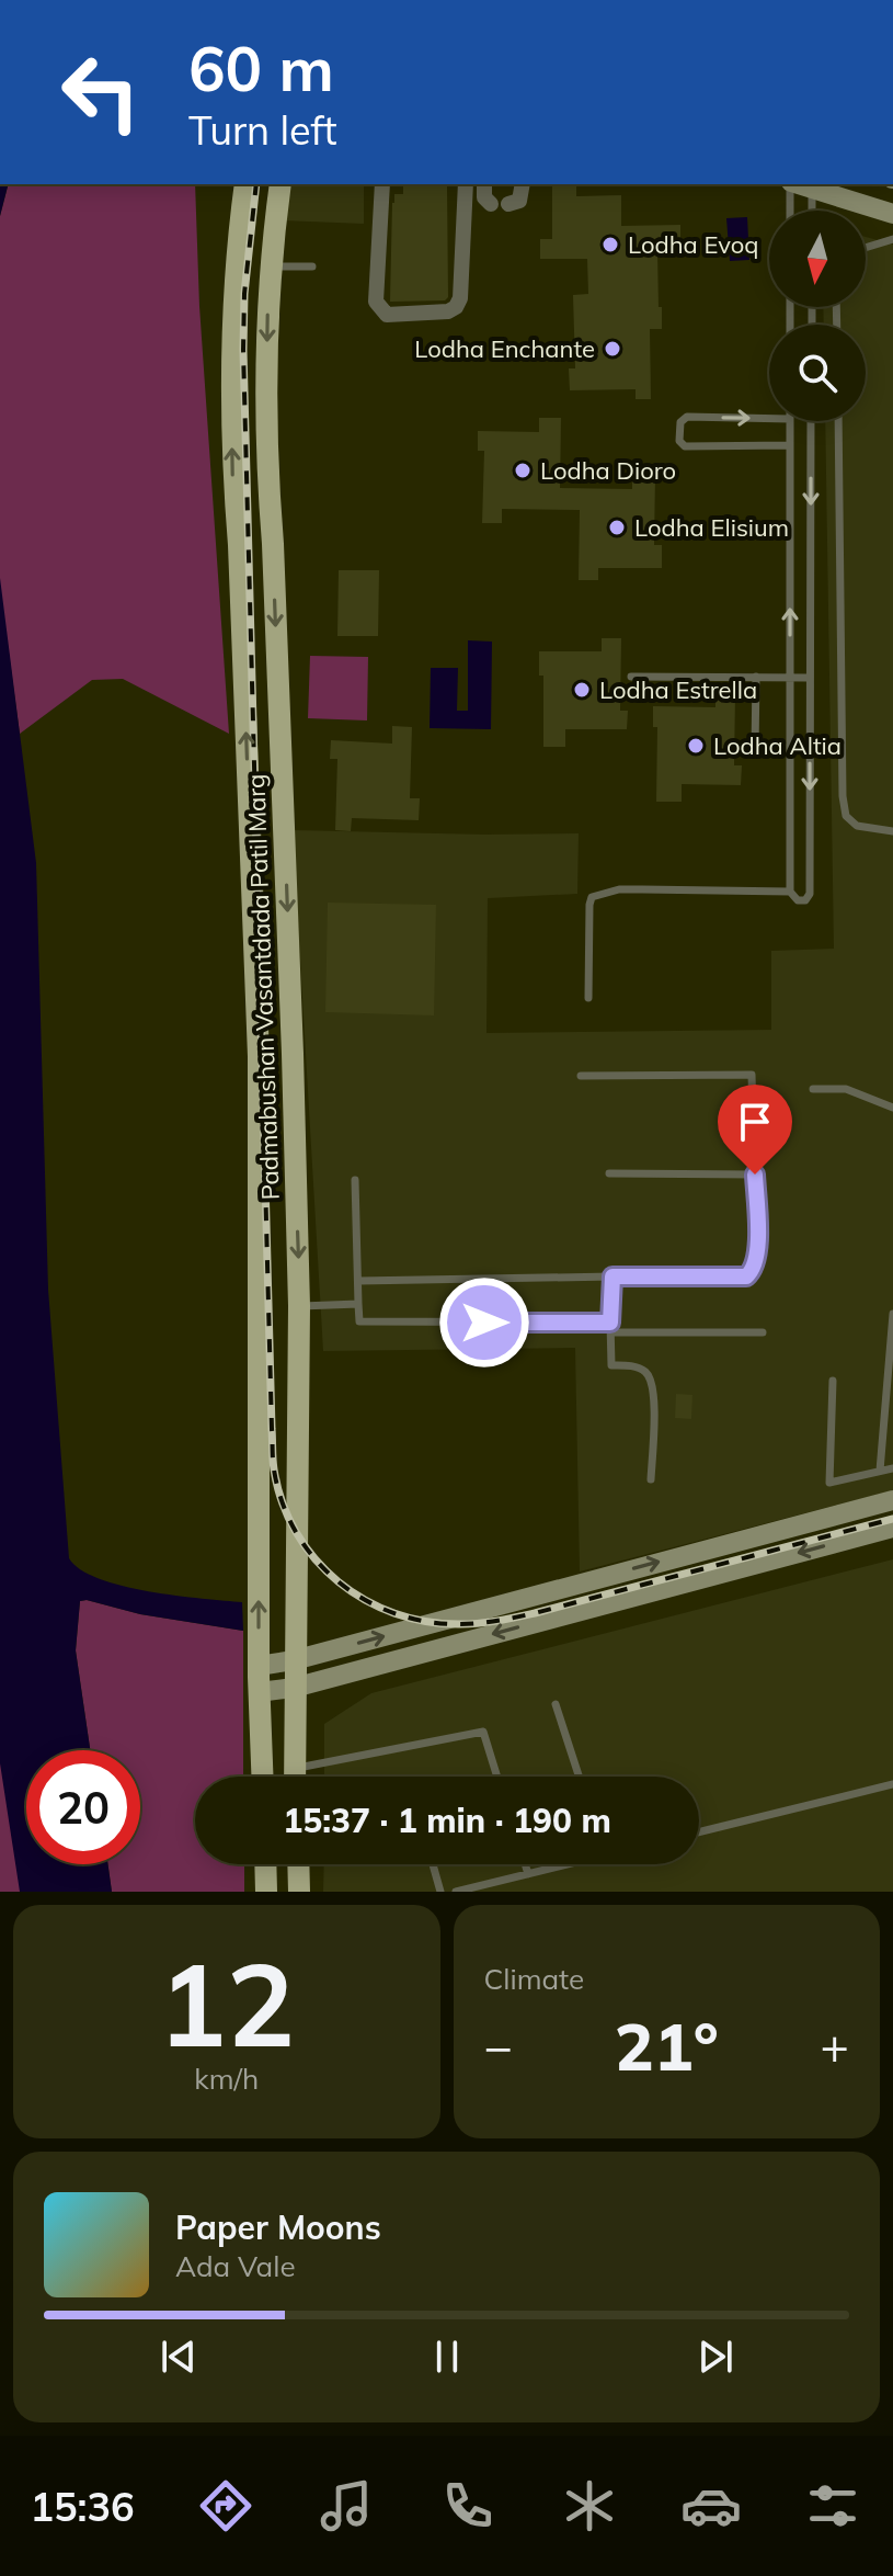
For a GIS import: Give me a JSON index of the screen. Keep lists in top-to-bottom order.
{
  "streets": {
    "main road": ["Padmabushan Vasantdada Patil Marg"]
  },
  "places": [
    "Lodha Evoq",
    "Lodha Enchante",
    "Lodha Dioro",
    "Lodha Elisium",
    "Lodha Estrella",
    "Lodha Altia"
  ],
  "north": "bottom",
  "page": {
    "turn": ["60 m", "Turn left"],
    "limit": "20",
    "trip": "15:37 · 1 min · 190 m",
    "tile": [
      ["12", "km/h"],
      "Climate"
    ],
    "heat": ["−", "21°", "+"],
    "song": ["Paper Moons", "Ada Vale"],
    "tabs": "15:36"
  }
}
